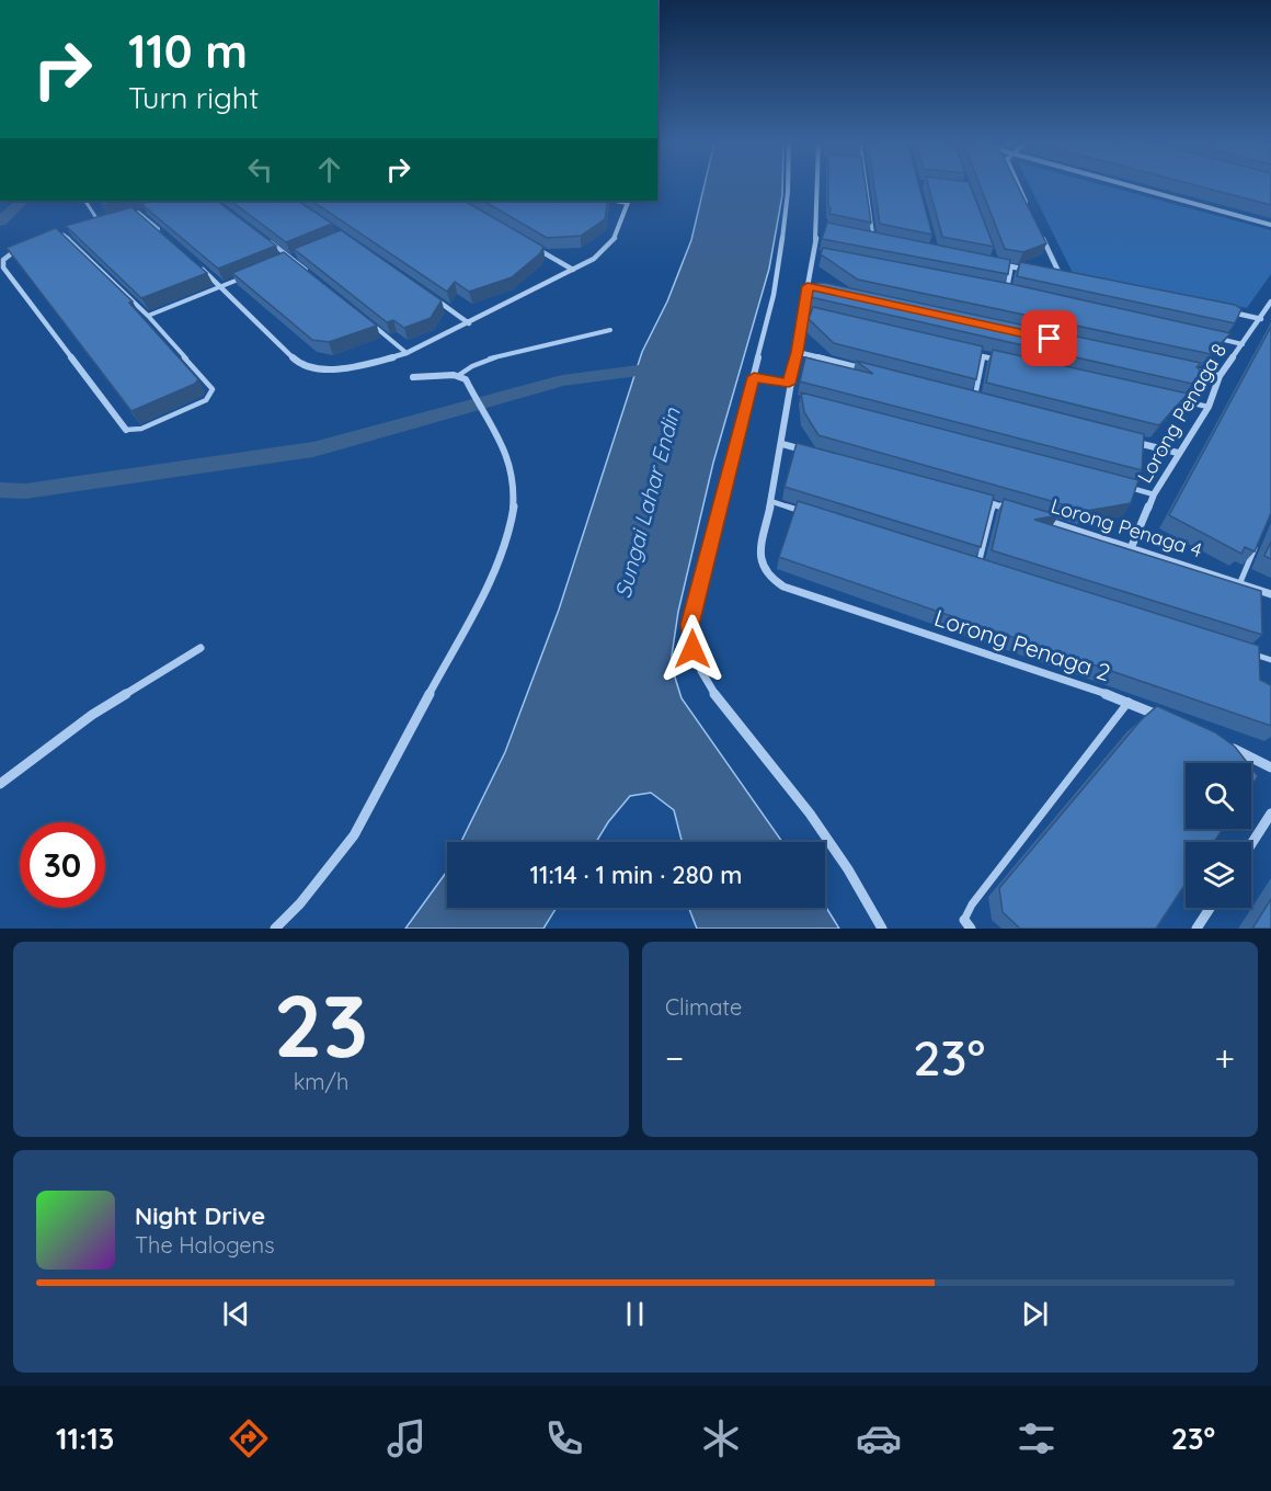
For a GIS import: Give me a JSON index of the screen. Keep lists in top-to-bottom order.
{
  "streets": {
    "street": ["Lorong Penaga 8", "Lorong Penaga 4", "Lorong Penaga 2"]
  },
  "crossings": [
    ["Lorong Penaga 8", "Lorong Penaga 4"]
  ],
  "water": ["Sungai Lahar Endin"],
  "page": {
    "turn": ["110 m", "Turn right"],
    "limit": "30",
    "trip": "11:14 · 1 min · 280 m",
    "tile": [
      ["23", "km/h"],
      "Climate"
    ],
    "heat": ["−", "23°", "+"],
    "song": ["Night Drive", "The Halogens"],
    "tabs": ["11:13", "23°"]
  }
}
